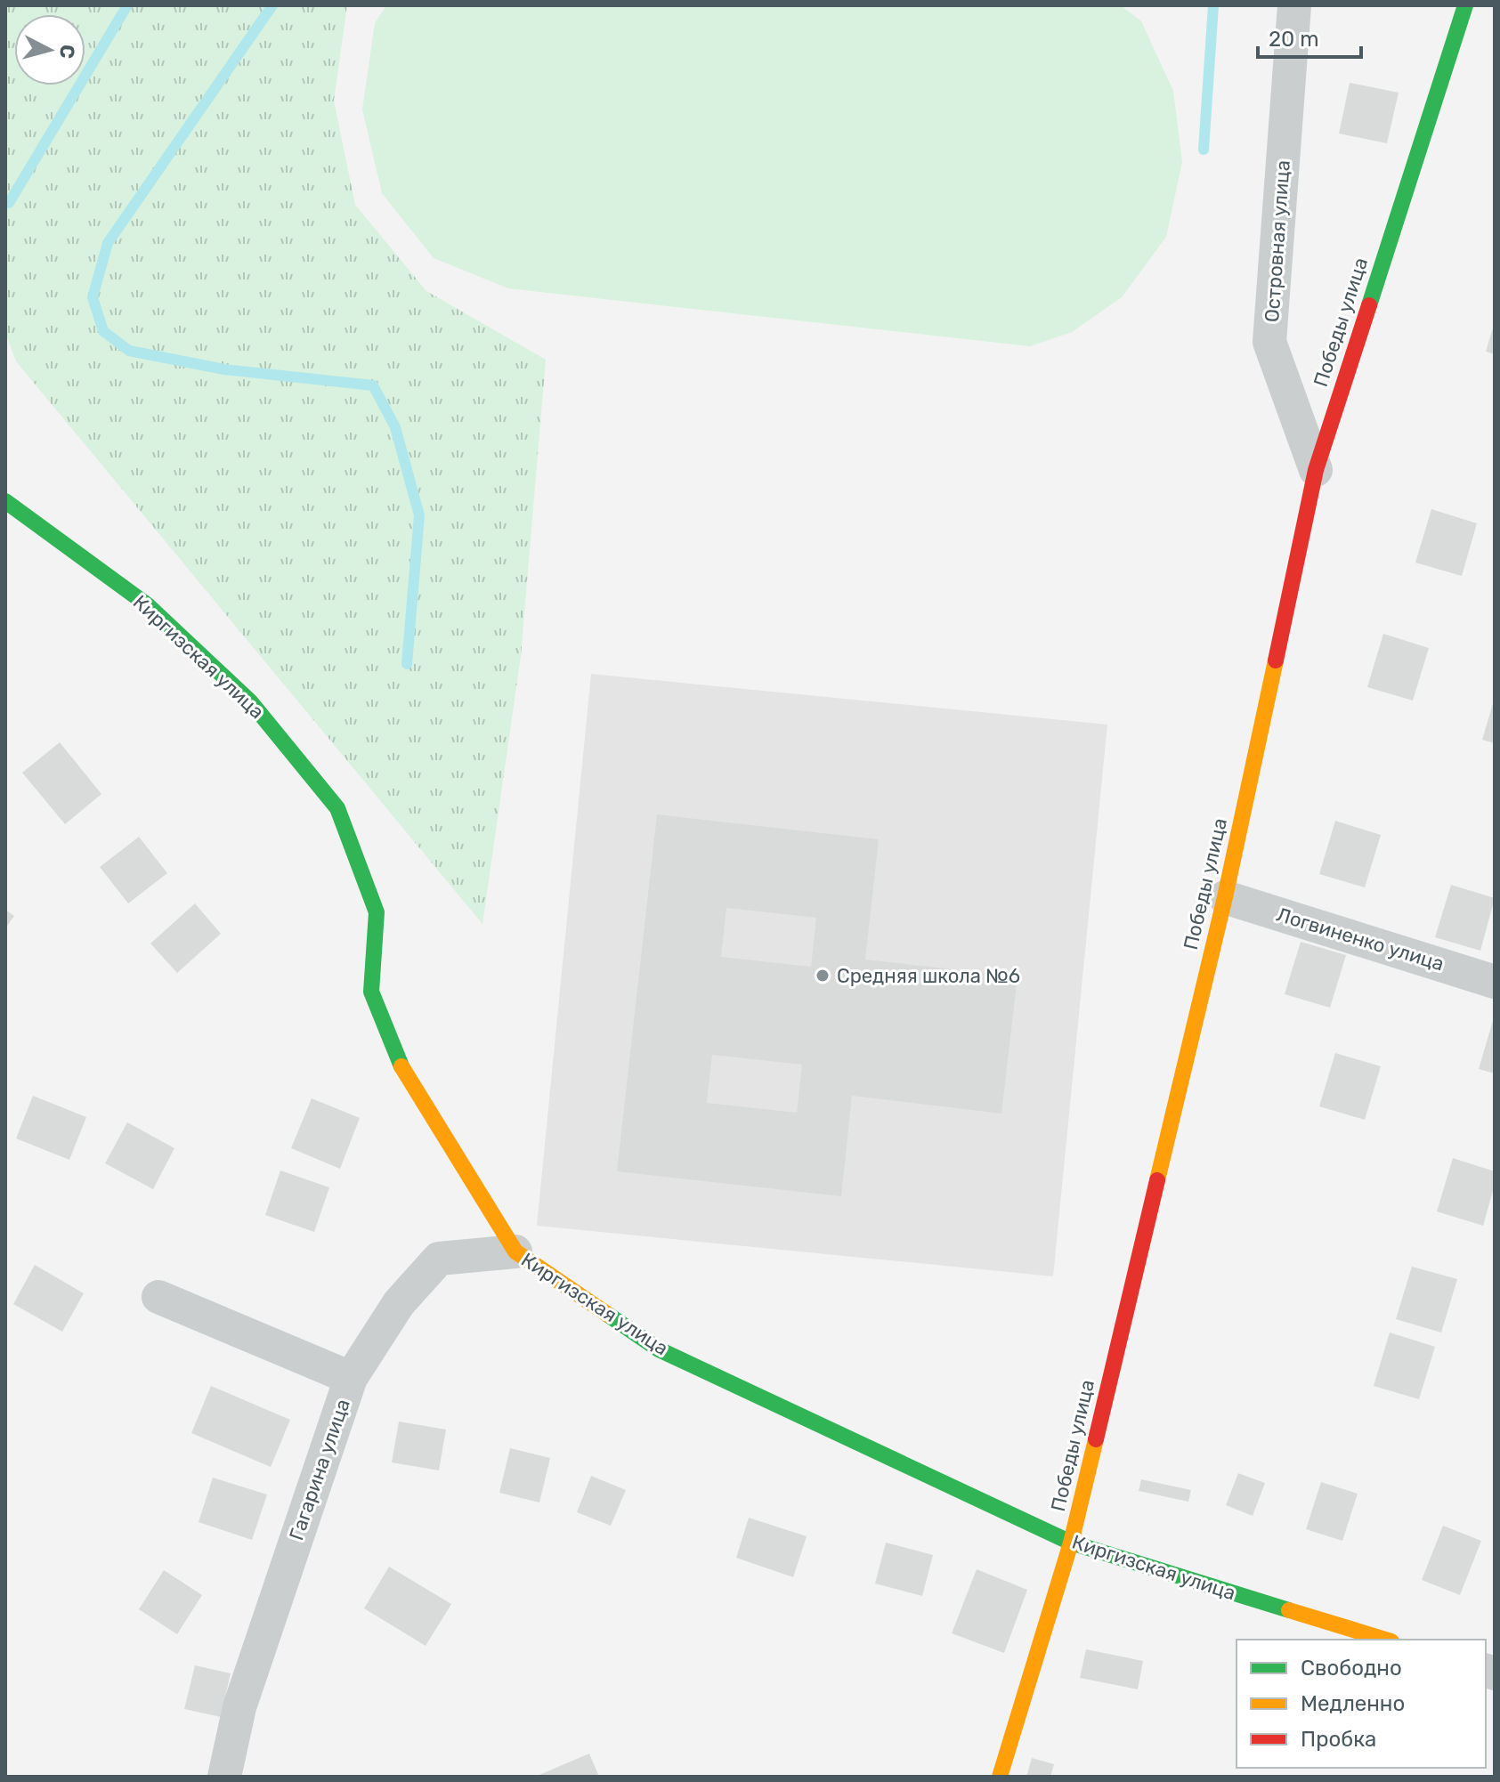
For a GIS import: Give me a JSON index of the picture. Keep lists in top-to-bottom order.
{
  "streets": {
    "street": [
      "Островная улица",
      "Победы улица",
      "Киргизская улица",
      "Логвиненко улица",
      "Гагарина улица"
    ]
  },
  "crossings": [
    ["Островная улица", "Победы улица"],
    ["Победы улица", "Киргизская улица"],
    ["Победы улица", "Логвиненко улица"],
    ["Киргизская улица", "Гагарина улица"]
  ],
  "places": ["Средняя школа №6"],
  "legend": ["Свободно", "Медленно", "Пробка"],
  "scale_bar": "20 m",
  "north": "right"
}
